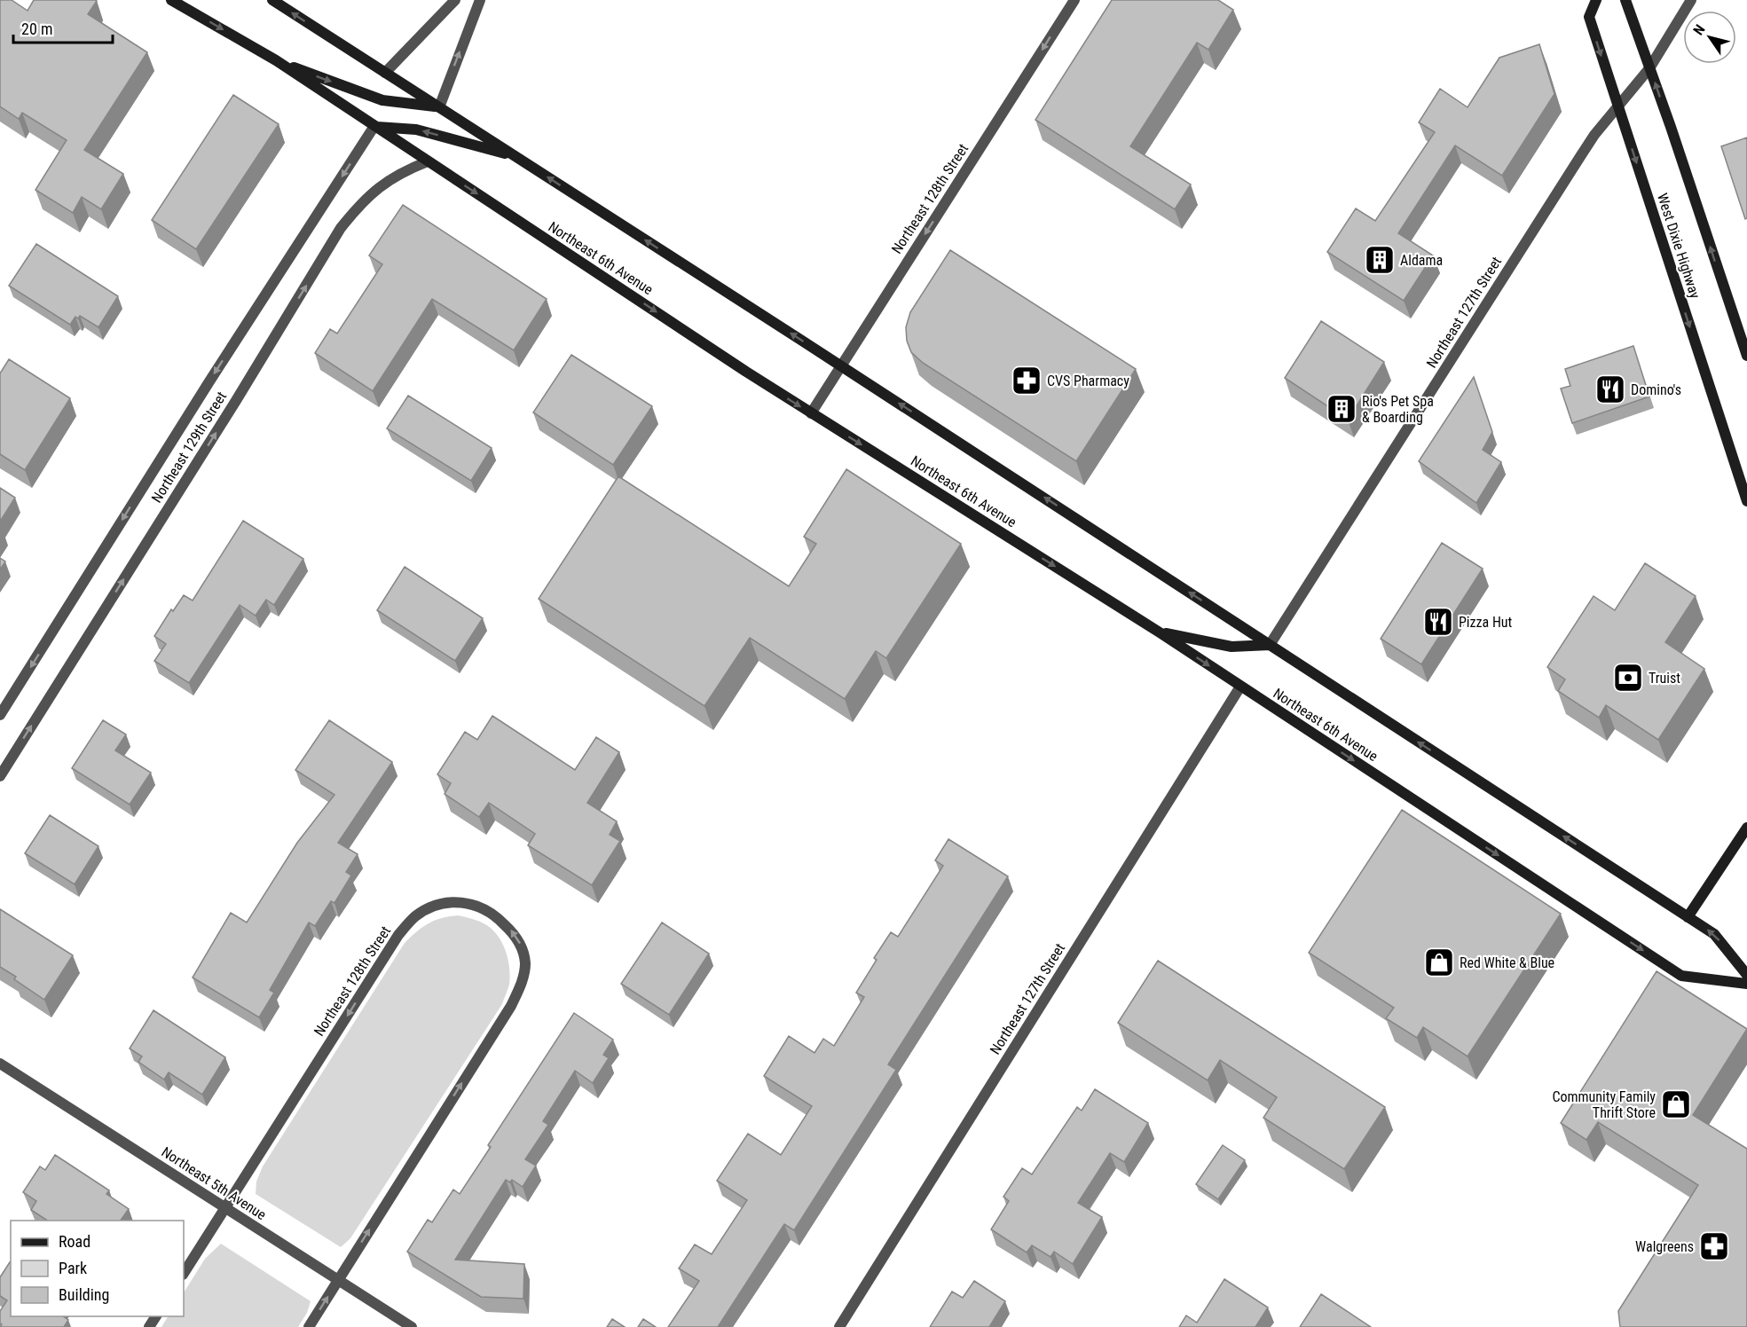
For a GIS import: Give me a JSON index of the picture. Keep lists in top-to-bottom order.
{
  "streets": {
    "main road": ["West Dixie Highway", "Northeast 6th Avenue"],
    "street": [
      "Northeast 128th Street",
      "Northeast 127th Street",
      "Northeast 129th Street",
      "Northeast 5th Avenue"
    ]
  },
  "crossings": [
    ["Northeast 128th Street", "Northeast 6th Avenue"],
    ["Northeast 128th Street", "Northeast 5th Avenue"],
    ["West Dixie Highway", "Northeast 127th Street"],
    ["Northeast 6th Avenue", "Northeast 127th Street"],
    ["Northeast 6th Avenue", "Northeast 129th Street"]
  ],
  "places": {
    "building": ["Aldama", "Rio's Pet Spa & Boarding"],
    "pharmacy": ["CVS Pharmacy", "Walgreens"],
    "restaurant": ["Domino's", "Pizza Hut"],
    "bank": ["Truist"],
    "shop": ["Red White & Blue", "Community Family Thrift Store"]
  },
  "legend": ["Road", "Park", "Building"],
  "scale_bar": "20 m",
  "north": "top left"
}
